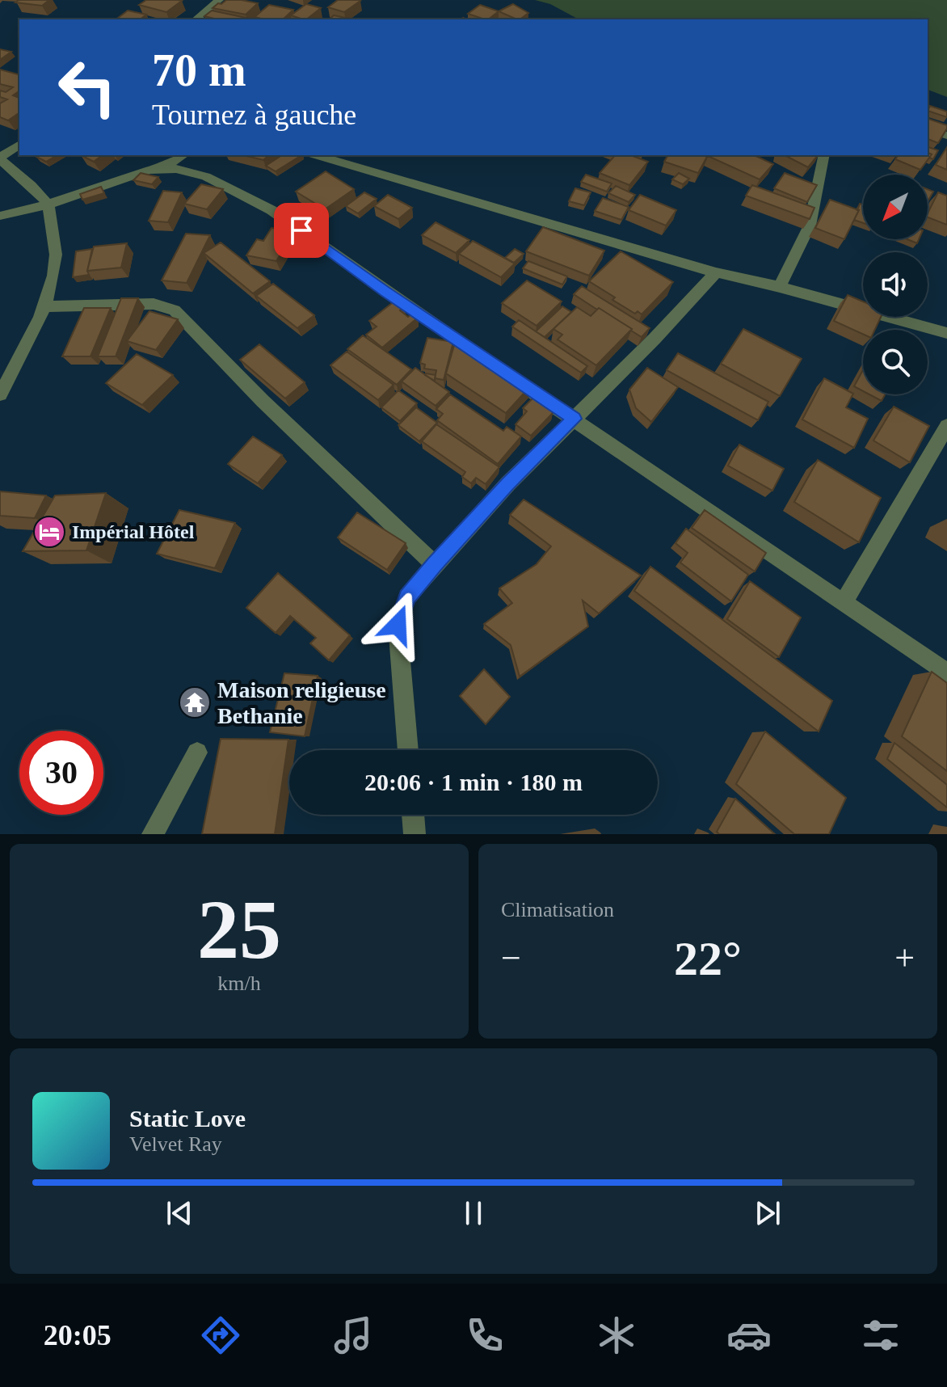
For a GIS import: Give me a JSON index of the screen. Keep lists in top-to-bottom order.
{
  "places": {
    "hotel": ["Impérial Hôtel"],
    "temple": ["Maison religieuse Bethanie"]
  },
  "north": "bottom left",
  "page": {
    "turn": ["70 m", "Tournez à gauche"],
    "limit": "30",
    "trip": "20:06 · 1 min · 180 m",
    "tile": [
      ["25", "km/h"],
      "Climatisation"
    ],
    "heat": ["−", "22°", "+"],
    "song": ["Static Love", "Velvet Ray"],
    "tabs": "20:05"
  }
}
